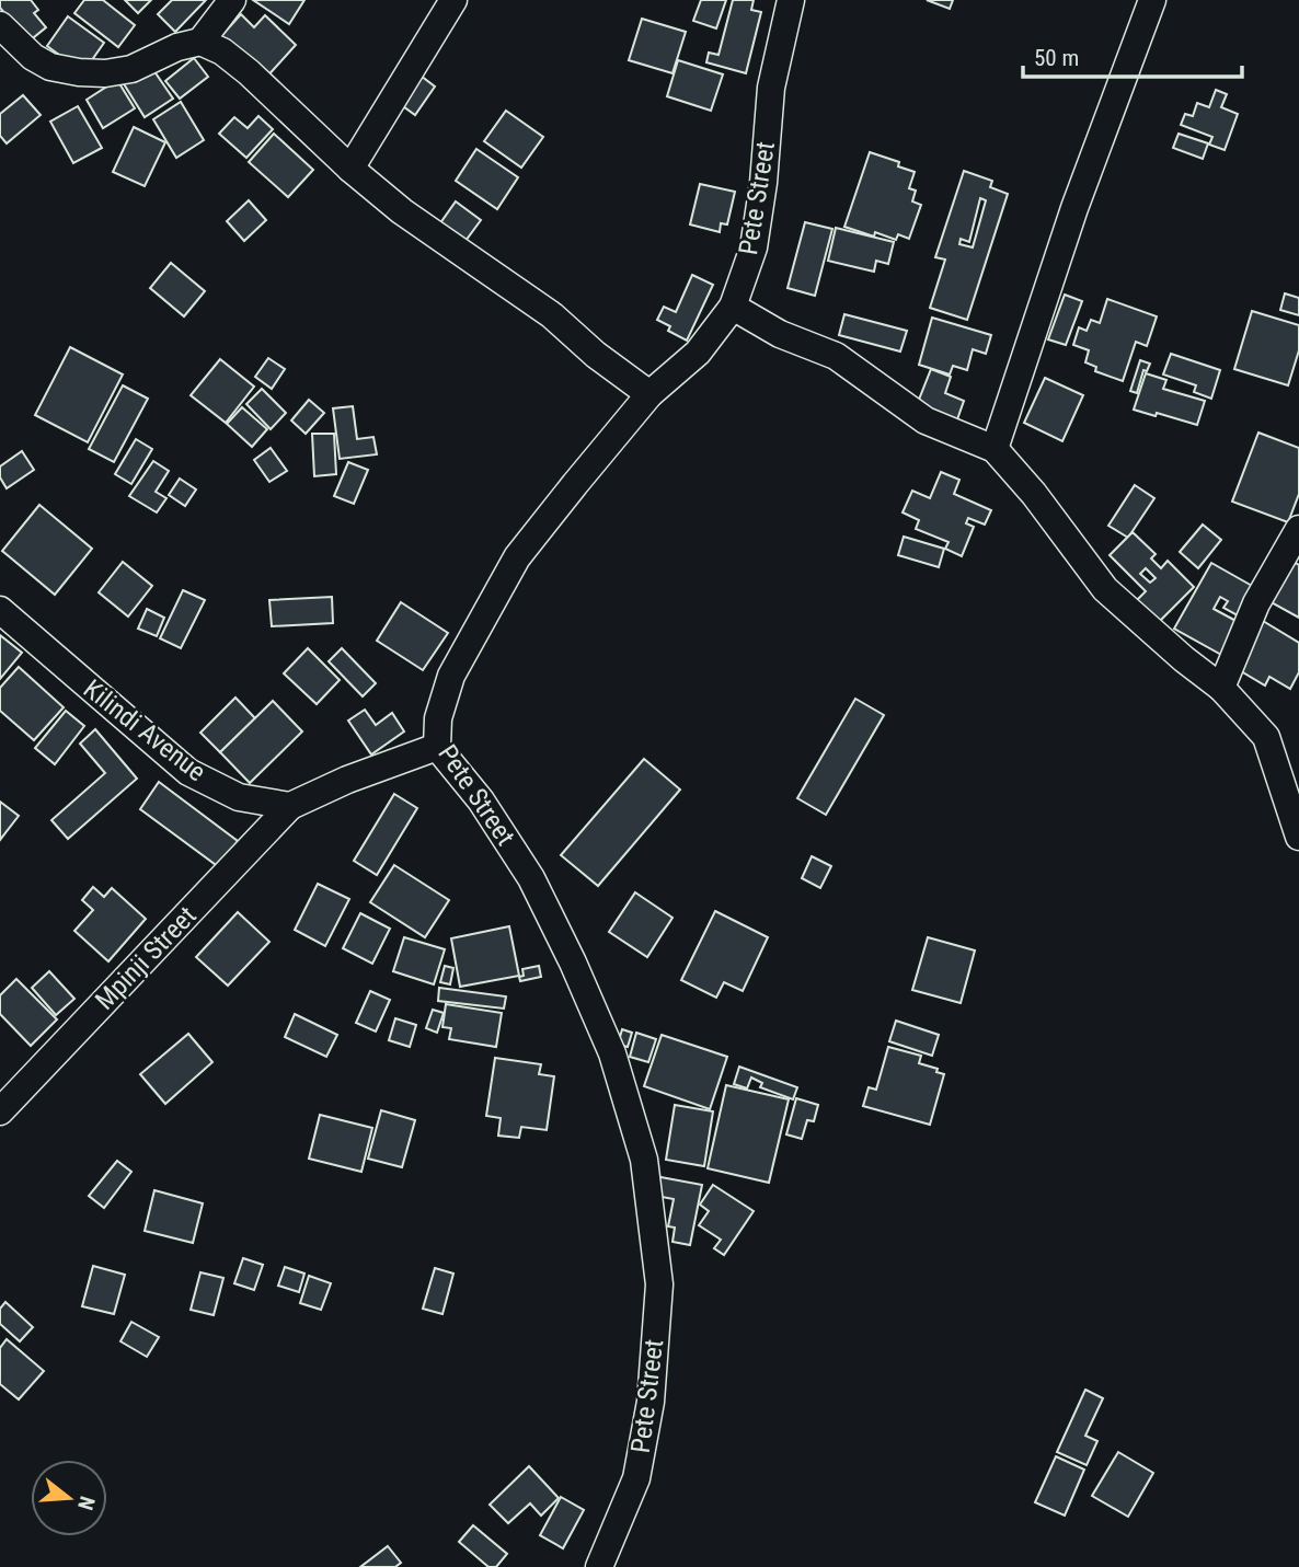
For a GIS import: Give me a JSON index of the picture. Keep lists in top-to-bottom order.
{
  "streets": {
    "street": ["Pete Street", "Kilindi Avenue", "Mpinji Street"]
  },
  "crossings": [
    ["Kilindi Avenue", "Mpinji Street"]
  ],
  "scale_bar": "50 m",
  "north": "right"
}
